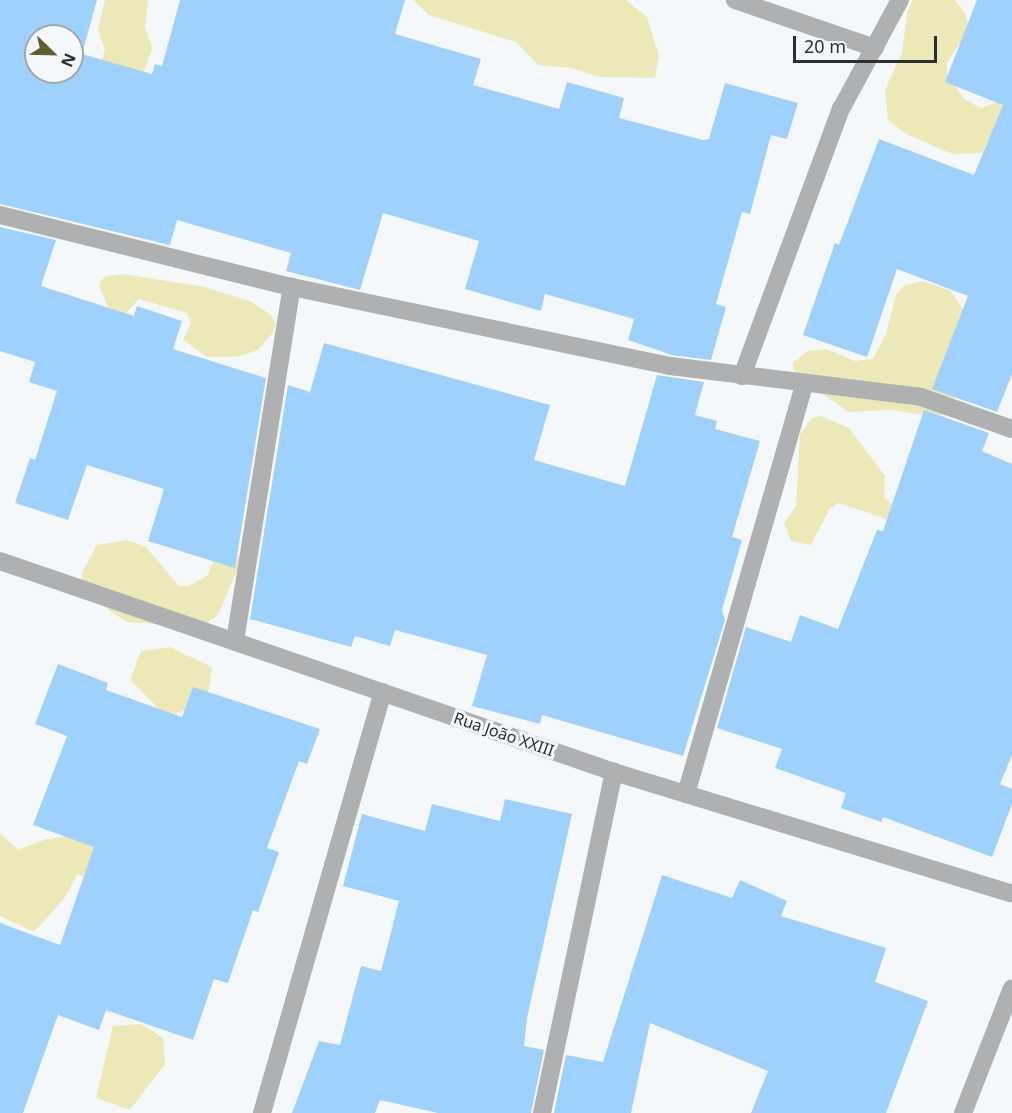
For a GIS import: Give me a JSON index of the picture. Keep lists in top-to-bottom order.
{
  "streets": {
    "street": ["Rua João XXIII"]
  },
  "scale_bar": "20 m",
  "north": "bottom right"
}
